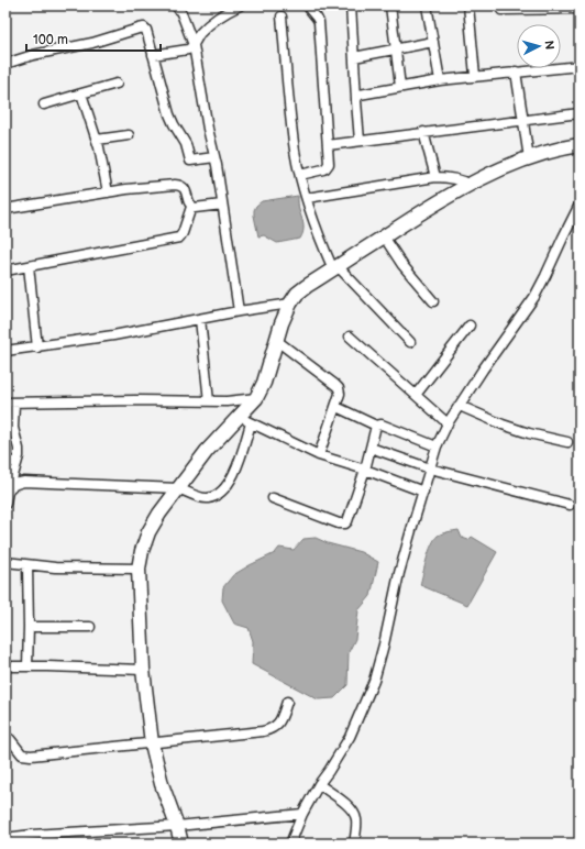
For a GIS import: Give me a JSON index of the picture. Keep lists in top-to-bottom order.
{
  "scale_bar": "100 m",
  "north": "right"
}
